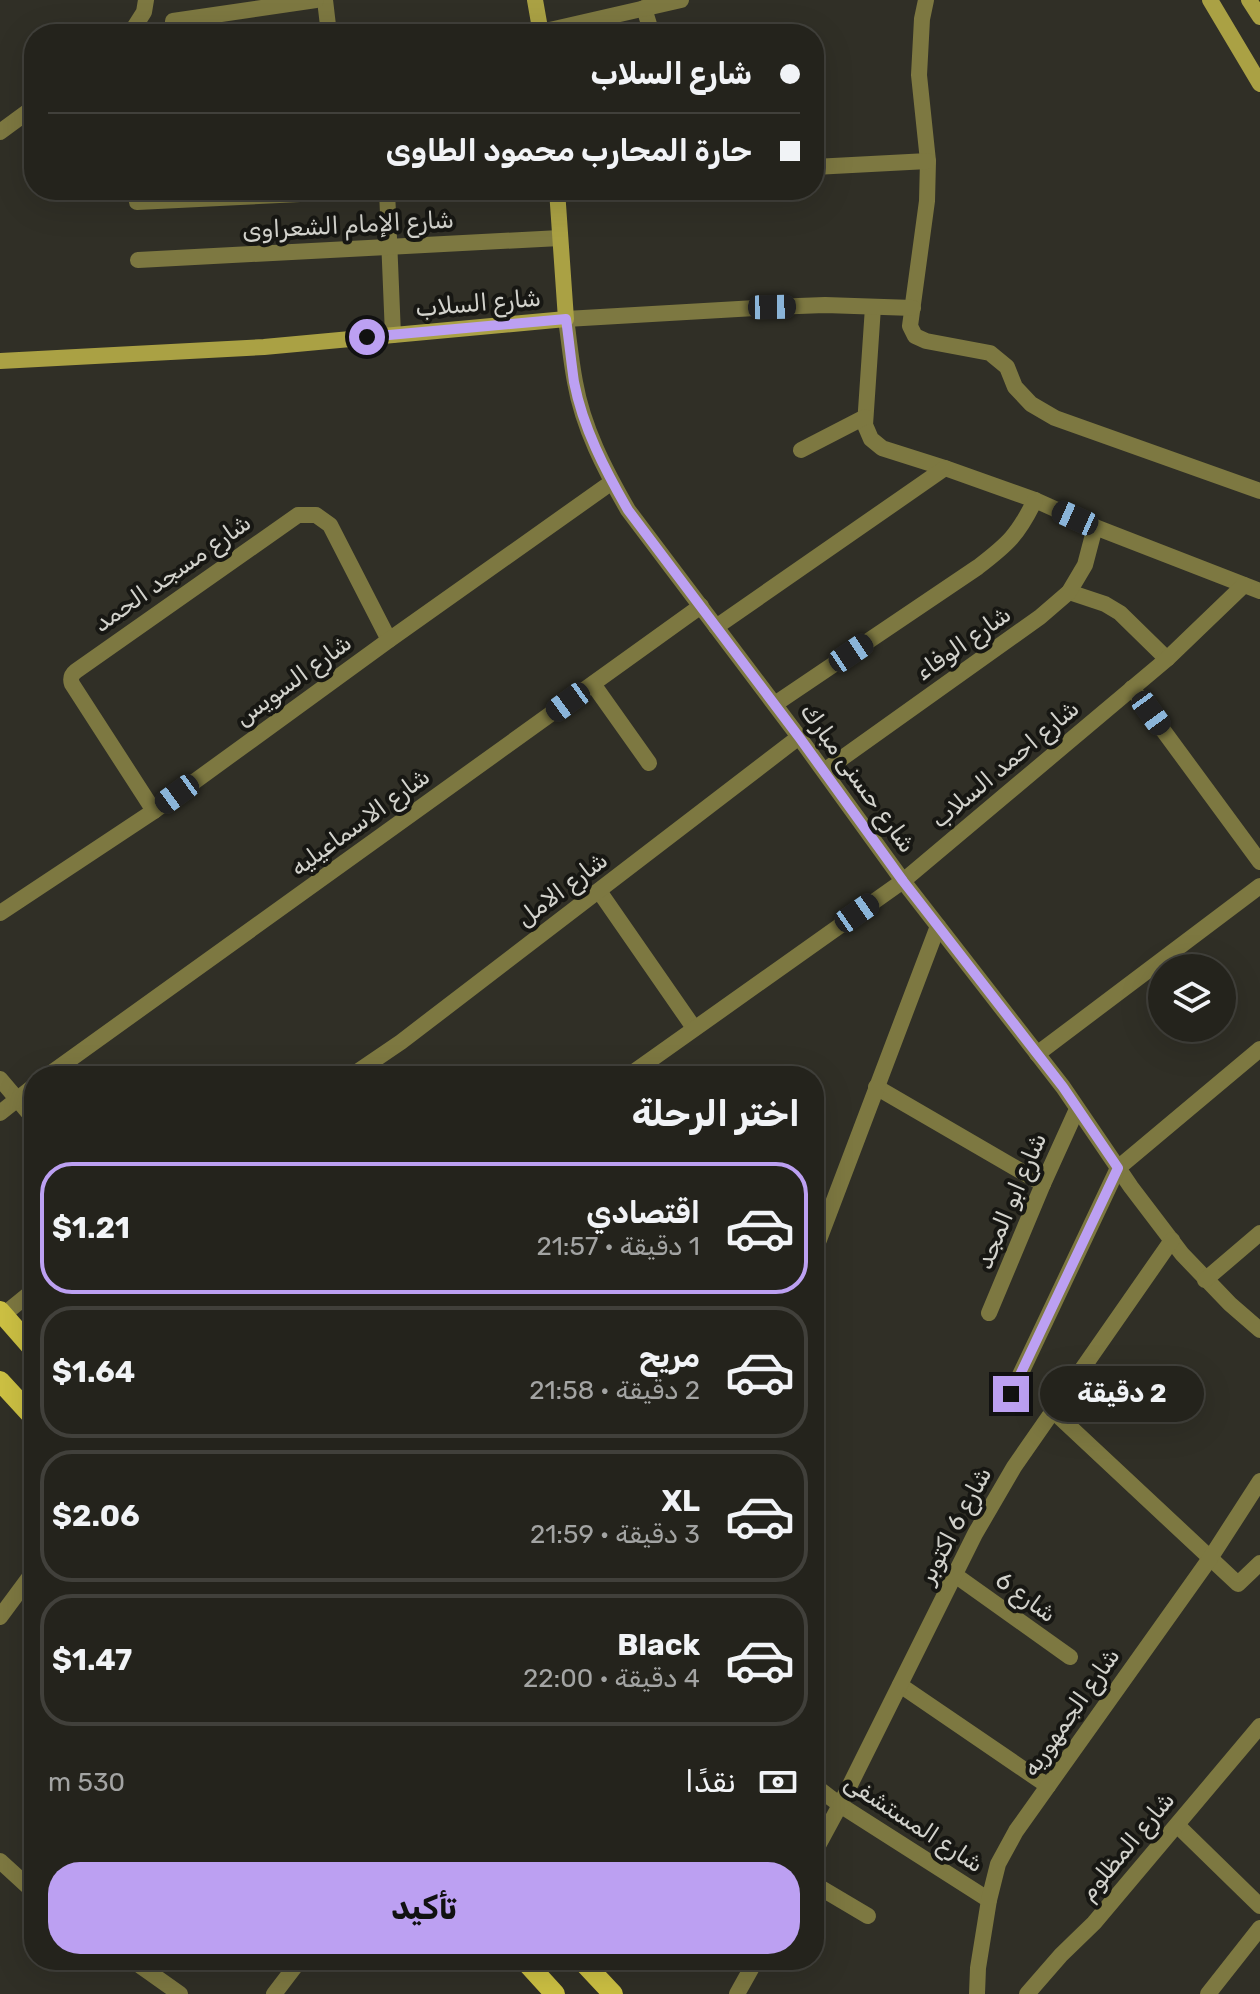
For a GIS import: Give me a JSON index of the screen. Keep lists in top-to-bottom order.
{
  "streets": {
    "street": [
      "شارع الإمام الشعراوى",
      "شارع السلاب",
      "شارع مسجد الحمد",
      "شارع الوفاء",
      "شارع السويس",
      "شارع احمد السلاب",
      "شارع حسنى مبارك",
      "شارع الاسماعيليه",
      "شارع الامل",
      "شارع ابو المجد",
      "شارع 6 اكتوبر",
      "شارع 6",
      "شارع الجمهوريه",
      "شارع المستشفى",
      "شارع المظلوم"
    ]
  },
  "crossings": [
    ["شارع الإمام الشعراوى", "شارع حسنى مبارك"],
    ["شارع السلاب", "شارع حسنى مبارك"],
    ["شارع مسجد الحمد", "شارع السويس"],
    ["شارع الوفاء", "شارع حسنى مبارك"],
    ["شارع السويس", "شارع حسنى مبارك"],
    ["شارع احمد السلاب", "شارع حسنى مبارك"],
    ["شارع حسنى مبارك", "شارع الاسماعيليه"],
    ["شارع حسنى مبارك", "شارع الامل"],
    ["شارع حسنى مبارك", "شارع ابو المجد"],
    ["شارع حسنى مبارك", "شارع 6 اكتوبر"],
    ["شارع 6 اكتوبر", "شارع 6"],
    ["شارع 6 اكتوبر", "شارع المستشفى"],
    ["شارع الجمهوريه", "شارع المستشفى"]
  ],
  "page": {
    "banner": ["شارع السلاب", "حارة المحارب محمود الطاوى"],
    "heading": "اختر الرحلة",
    "list": [
      {
        "name": "اقتصادي",
        "note": "1 دقيقة · 21:57",
        "value": "$1.21"
      },
      {
        "name": "مريح",
        "note": "2 دقيقة · 21:58",
        "value": "$1.64"
      },
      {
        "name": "XL",
        "note": "3 دقيقة · 21:59",
        "value": "$2.06"
      },
      {
        "name": "Black",
        "note": "4 دقيقة · 22:00",
        "value": "$1.47"
      }
    ],
    "bubble": "2 دقيقة",
    "pay": ["نقدًا", "530 m"],
    "buttons": "تأكيد"
  }
}
